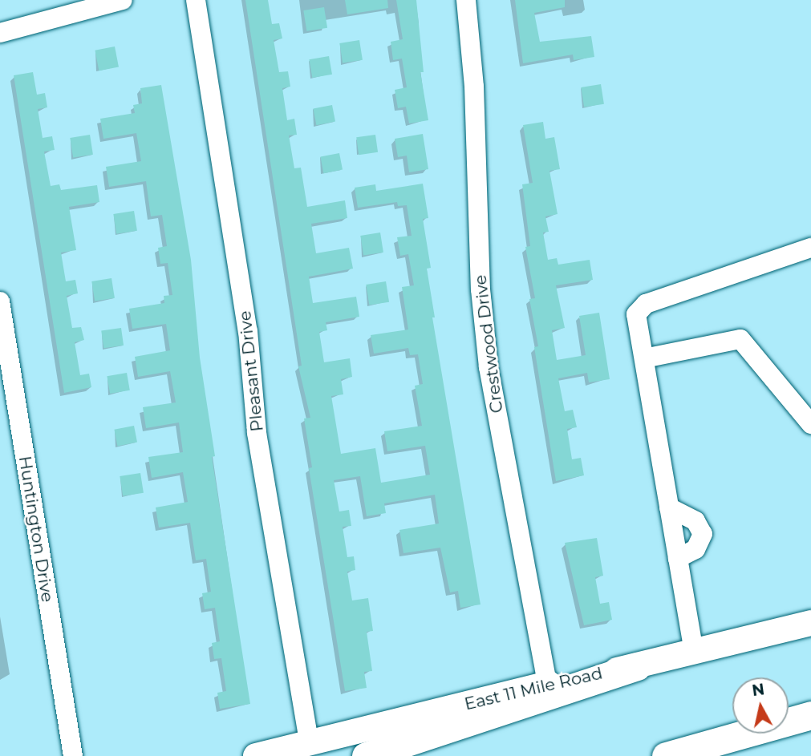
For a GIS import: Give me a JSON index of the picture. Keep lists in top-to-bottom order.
{
  "streets": {
    "main road": ["East 11 Mile Road"],
    "street": ["Crestwood Drive", "Pleasant Drive", "Huntington Drive"]
  },
  "crossings": [
    ["Crestwood Drive", "East 11 Mile Road"],
    ["Pleasant Drive", "East 11 Mile Road"]
  ],
  "north": "top"
}
